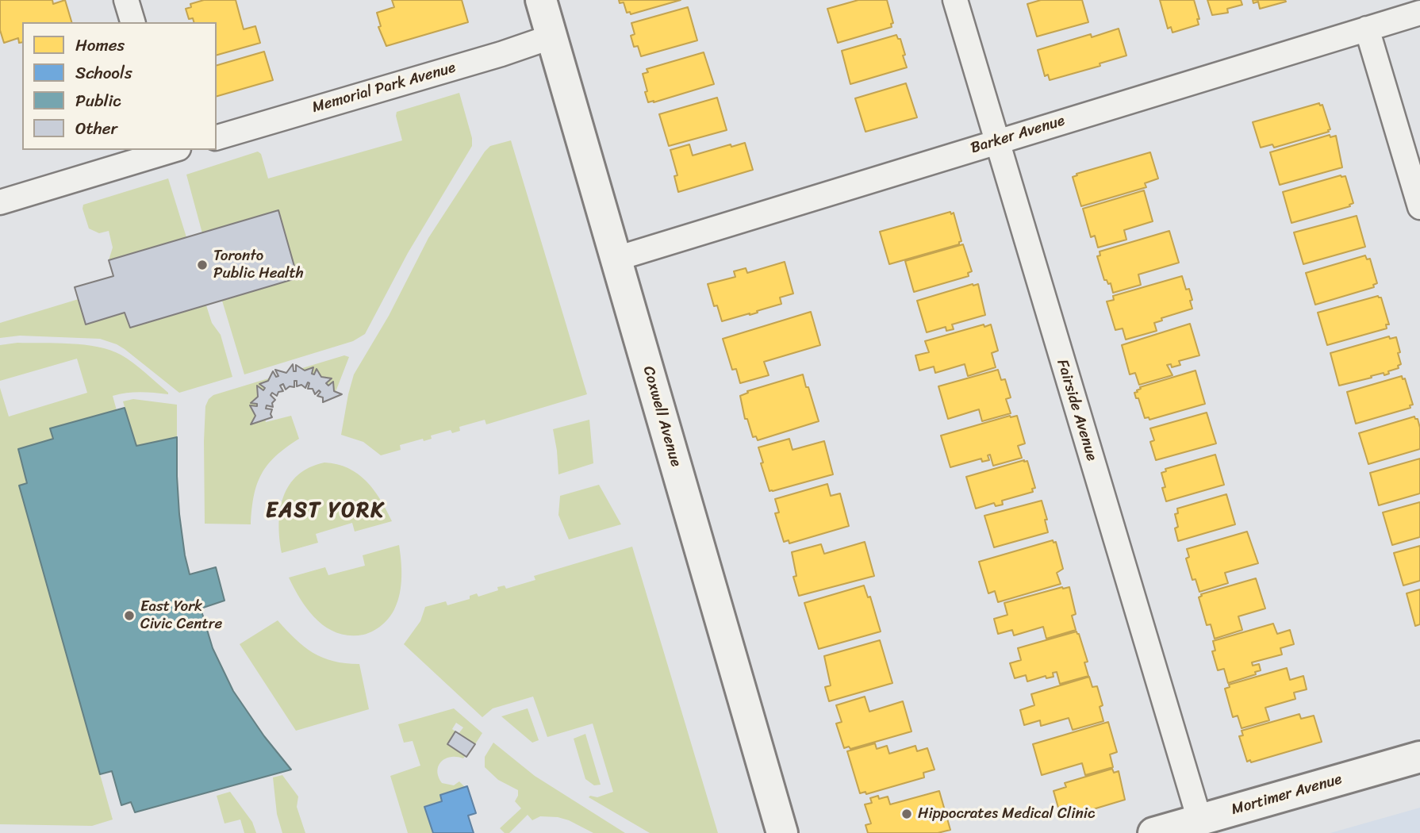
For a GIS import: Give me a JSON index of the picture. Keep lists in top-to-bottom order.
{
  "streets": {
    "main road": ["Coxwell Avenue", "Mortimer Avenue"],
    "street": ["Memorial Park Avenue", "Barker Avenue", "Fairside Avenue"]
  },
  "crossings": [
    ["Memorial Park Avenue", "Coxwell Avenue"],
    ["Barker Avenue", "Fairside Avenue"],
    ["Barker Avenue", "Coxwell Avenue"],
    ["Fairside Avenue", "Mortimer Avenue"]
  ],
  "districts": ["EAST YORK"],
  "places": ["Toronto Public Health", "East York Civic Centre", "Hippocrates Medical Clinic"],
  "legend": [
    "Homes",
    "Schools",
    "Public",
    "Other"
  ]
}
